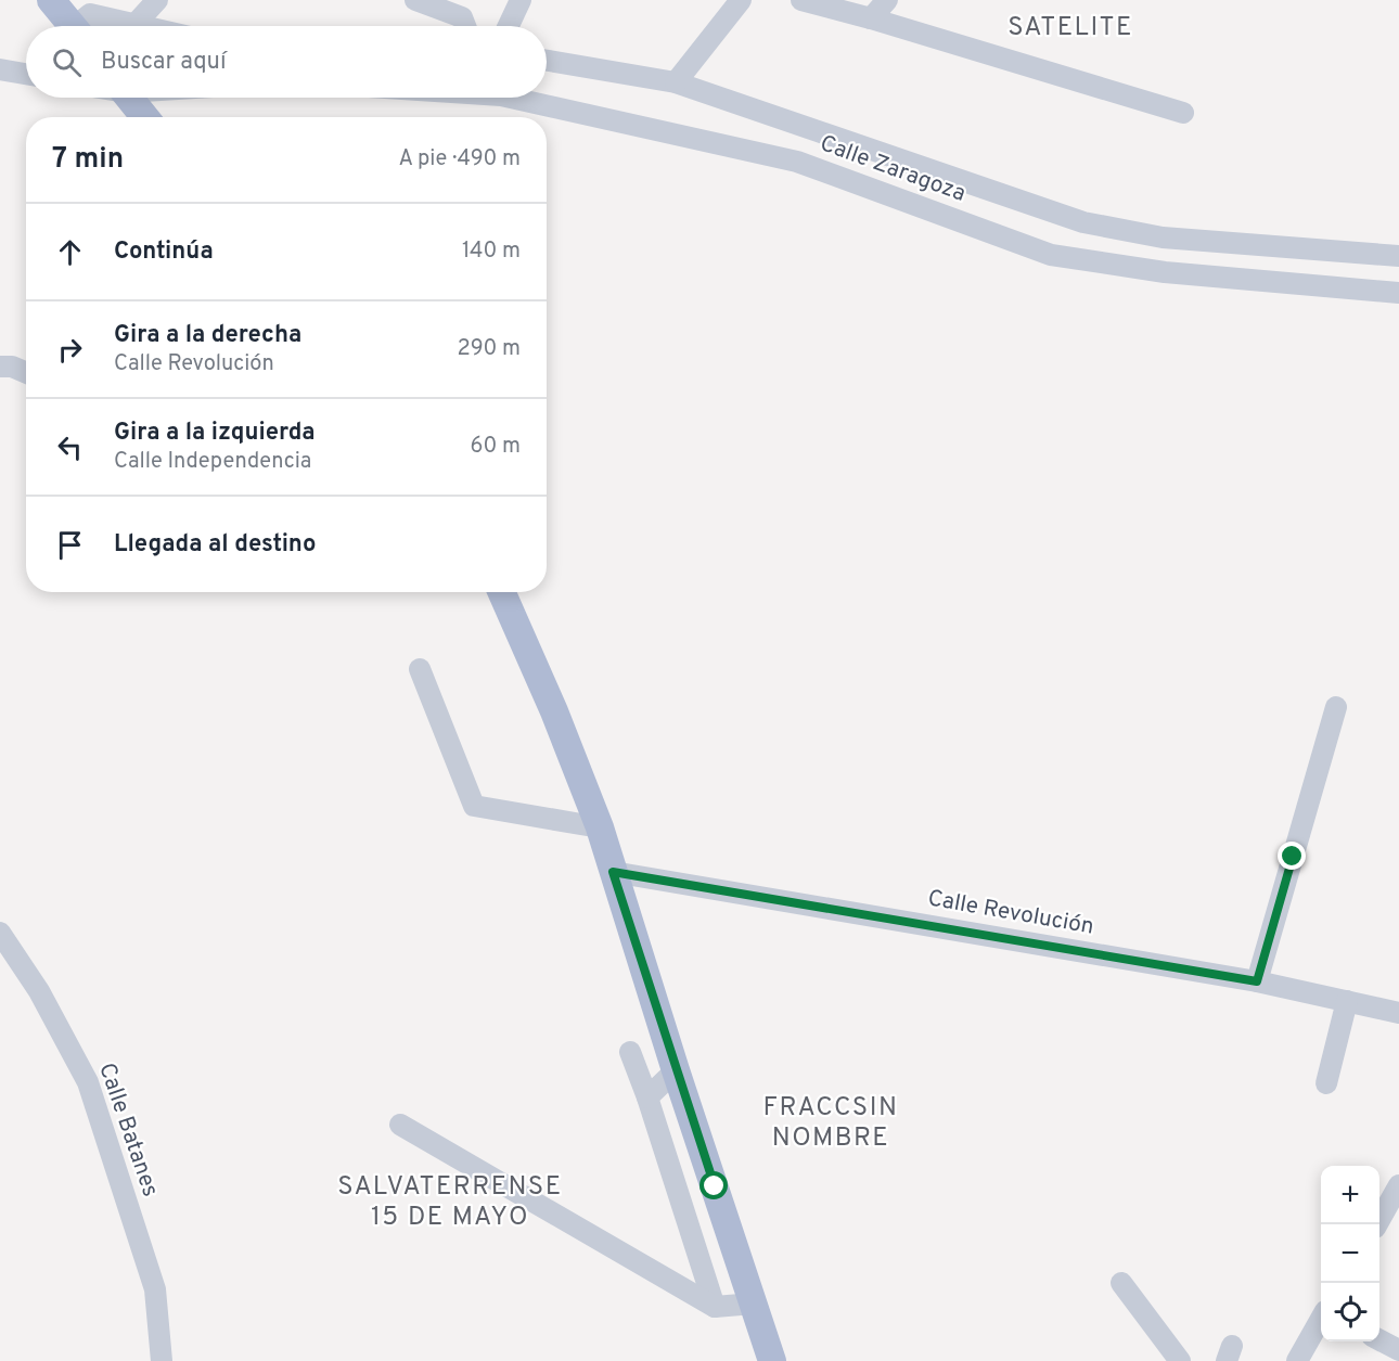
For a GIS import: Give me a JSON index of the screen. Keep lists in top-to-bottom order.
{
  "streets": {
    "street": ["Calle Zaragoza", "Calle Revolución", "Calle Batanes"]
  },
  "districts": ["SATELITE", "FRACCSIN NOMBRE", "SALVATERRENSE 15 DE MAYO"],
  "page": {
    "search": "Buscar aquí",
    "heading": ["7 min", "A pie · 490 m"],
    "list": [
      ["Continúa", "140 m"],
      ["Gira a la derecha", "Calle Revolución", "290 m"],
      ["Gira a la izquierda", "Calle Independencia", "60 m"],
      "Llegada al destino"
    ],
    "map_buttons": ["+", "−"]
  }
}
